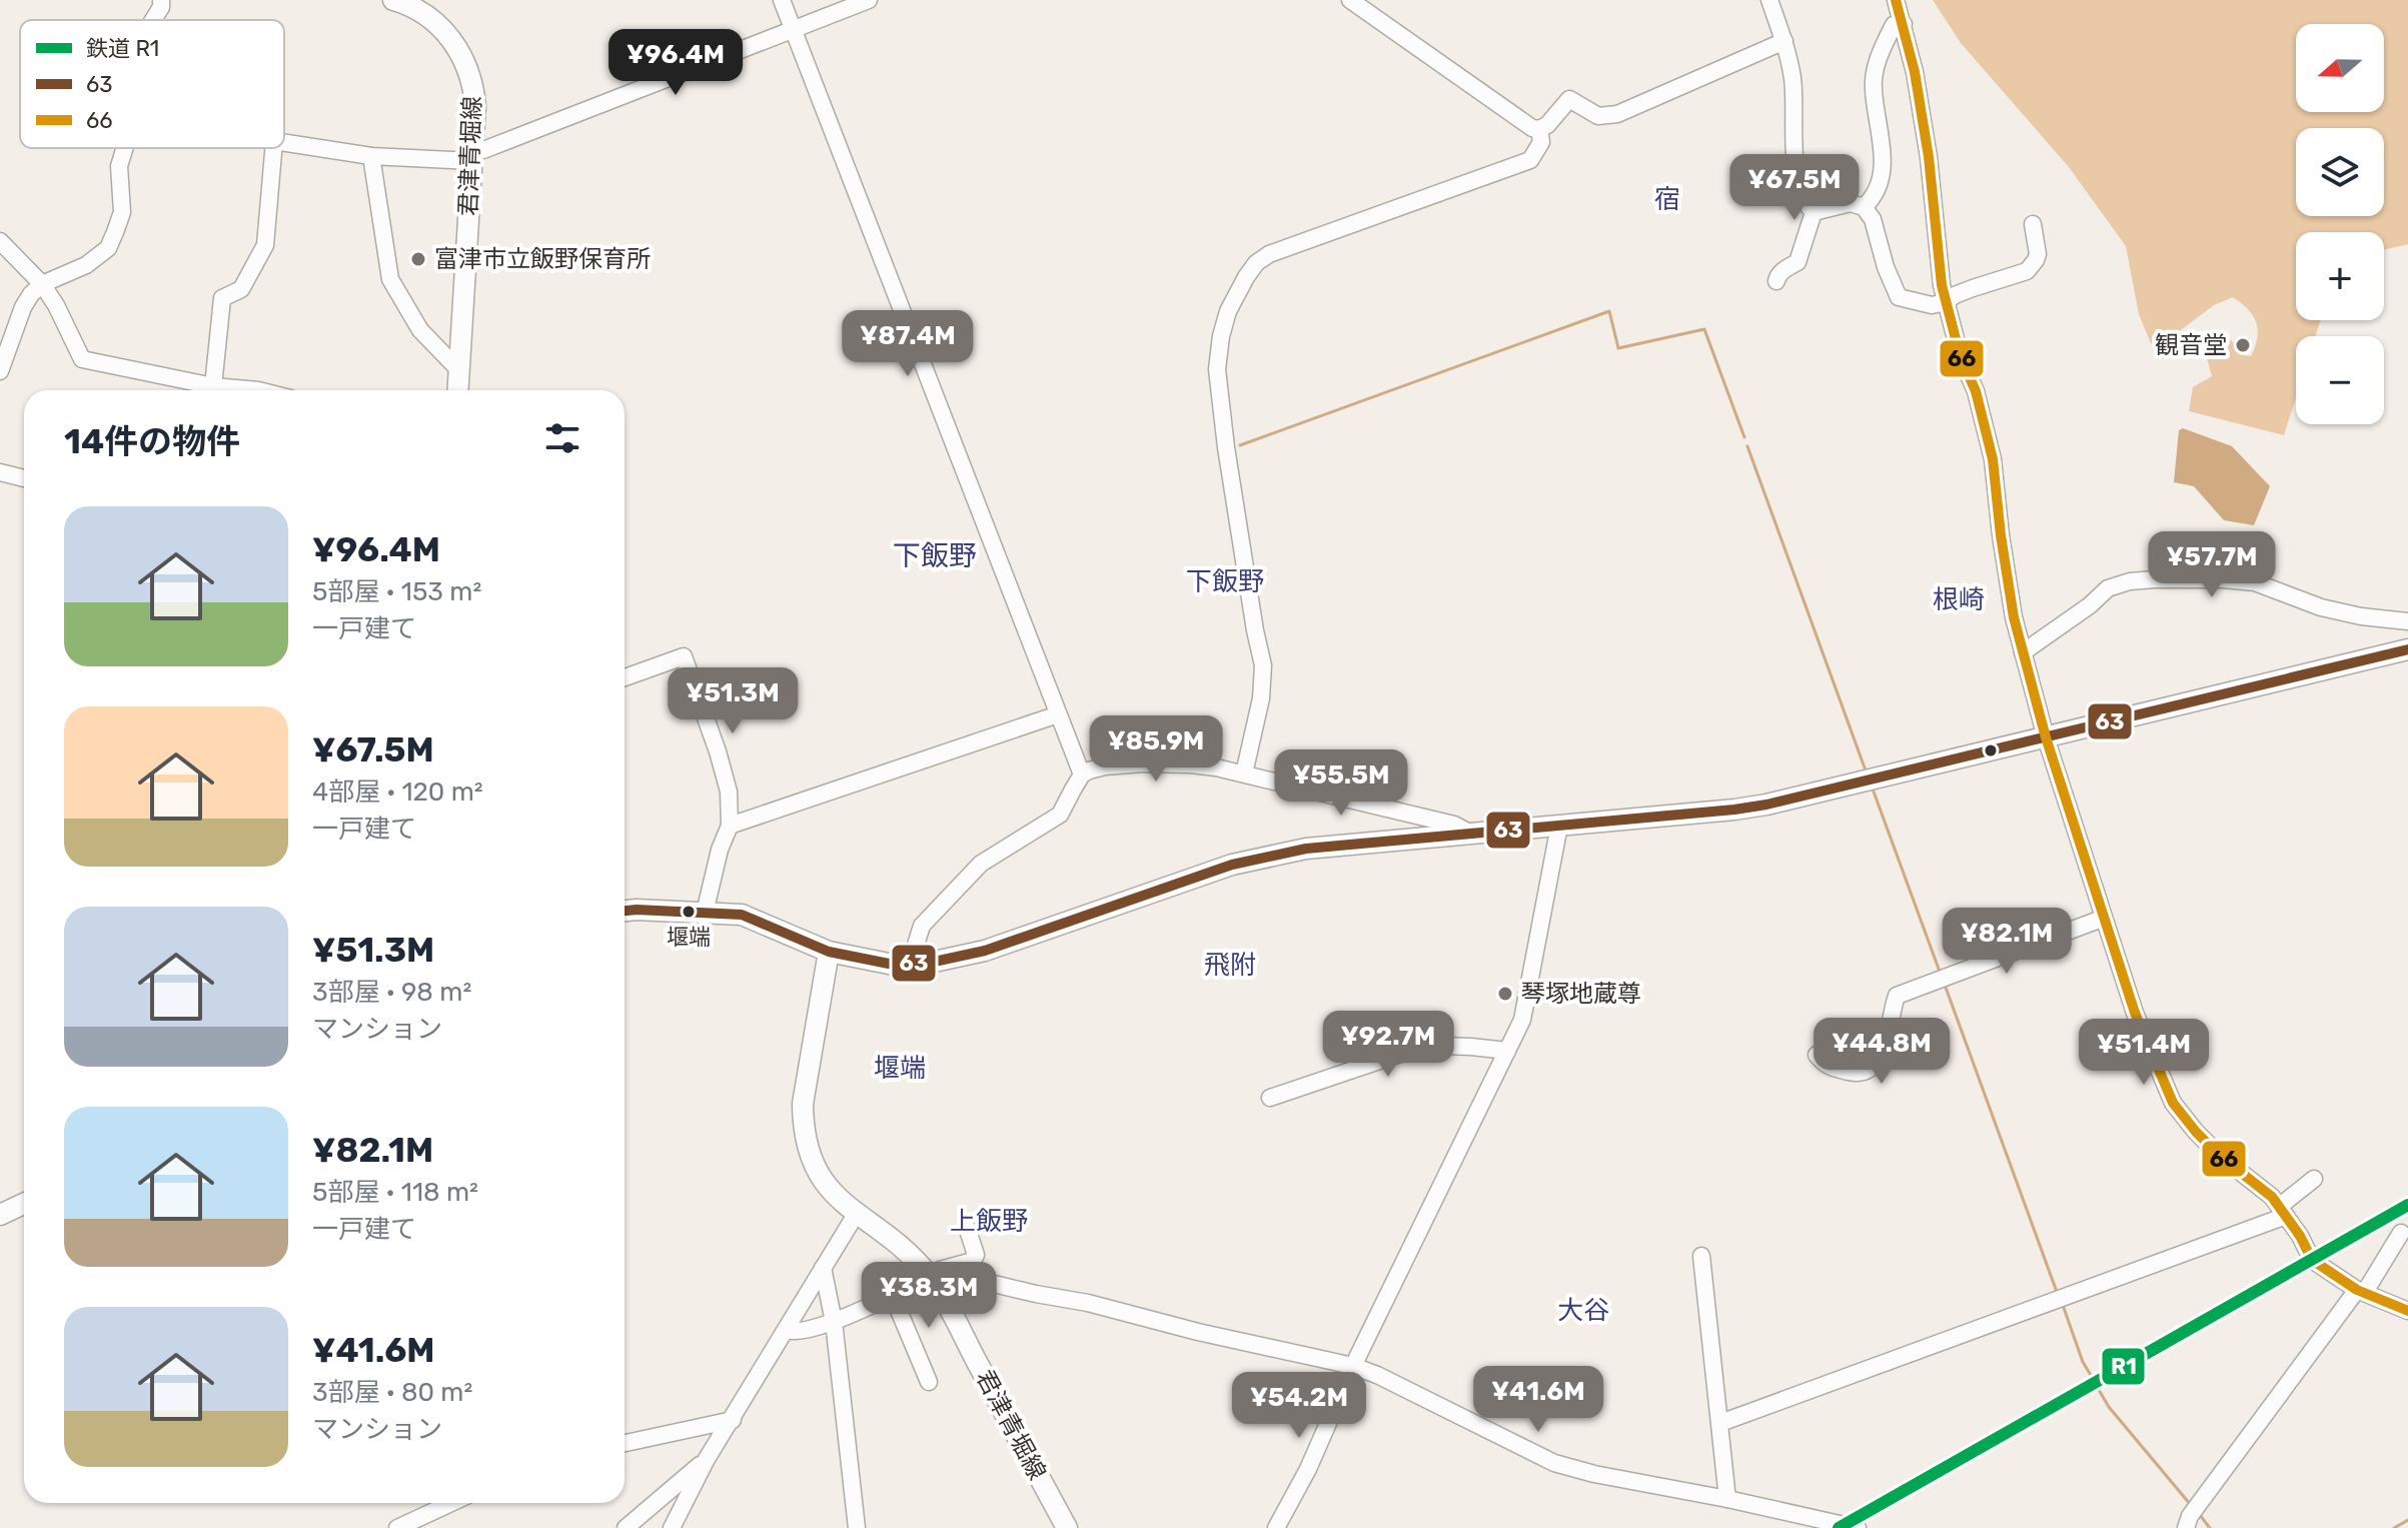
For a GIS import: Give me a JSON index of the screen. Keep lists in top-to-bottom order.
{
  "streets": {
    "main road": ["君津青堀線"]
  },
  "districts": [
    "宿",
    "下飯野",
    "下飯野",
    "根崎",
    "飛附",
    "堰端",
    "上飯野",
    "大谷"
  ],
  "places": [
    "富津市立飯野保育所",
    "観音堂",
    "堰端",
    "琴塚地蔵尊"
  ],
  "lines": ["transit line 66", "transit line 63", "rail line R1"],
  "legend": ["鉄道 R1", "63", "66"],
  "north": "left",
  "page": {
    "map_buttons": ["+", "−"],
    "price": [
      "¥96.4M",
      "¥67.5M",
      "¥87.4M",
      "¥57.7M",
      "¥51.3M",
      "¥85.9M",
      "¥55.5M",
      "¥82.1M",
      "¥92.7M",
      "¥44.8M",
      "¥51.4M",
      "¥38.3M",
      "¥41.6M",
      "¥54.2M"
    ],
    "heading": "14件の物件",
    "list": [
      {
        "name": "¥96.4M",
        "note": "5部屋 · 153 m² · 一戸建て"
      },
      {
        "name": "¥67.5M",
        "note": "4部屋 · 120 m² · 一戸建て"
      },
      {
        "name": "¥51.3M",
        "note": "3部屋 · 98 m² · マンション"
      },
      {
        "name": "¥82.1M",
        "note": "5部屋 · 118 m² · 一戸建て"
      },
      {
        "name": "¥41.6M",
        "note": "3部屋 · 80 m² · マンション"
      }
    ]
  }
}
